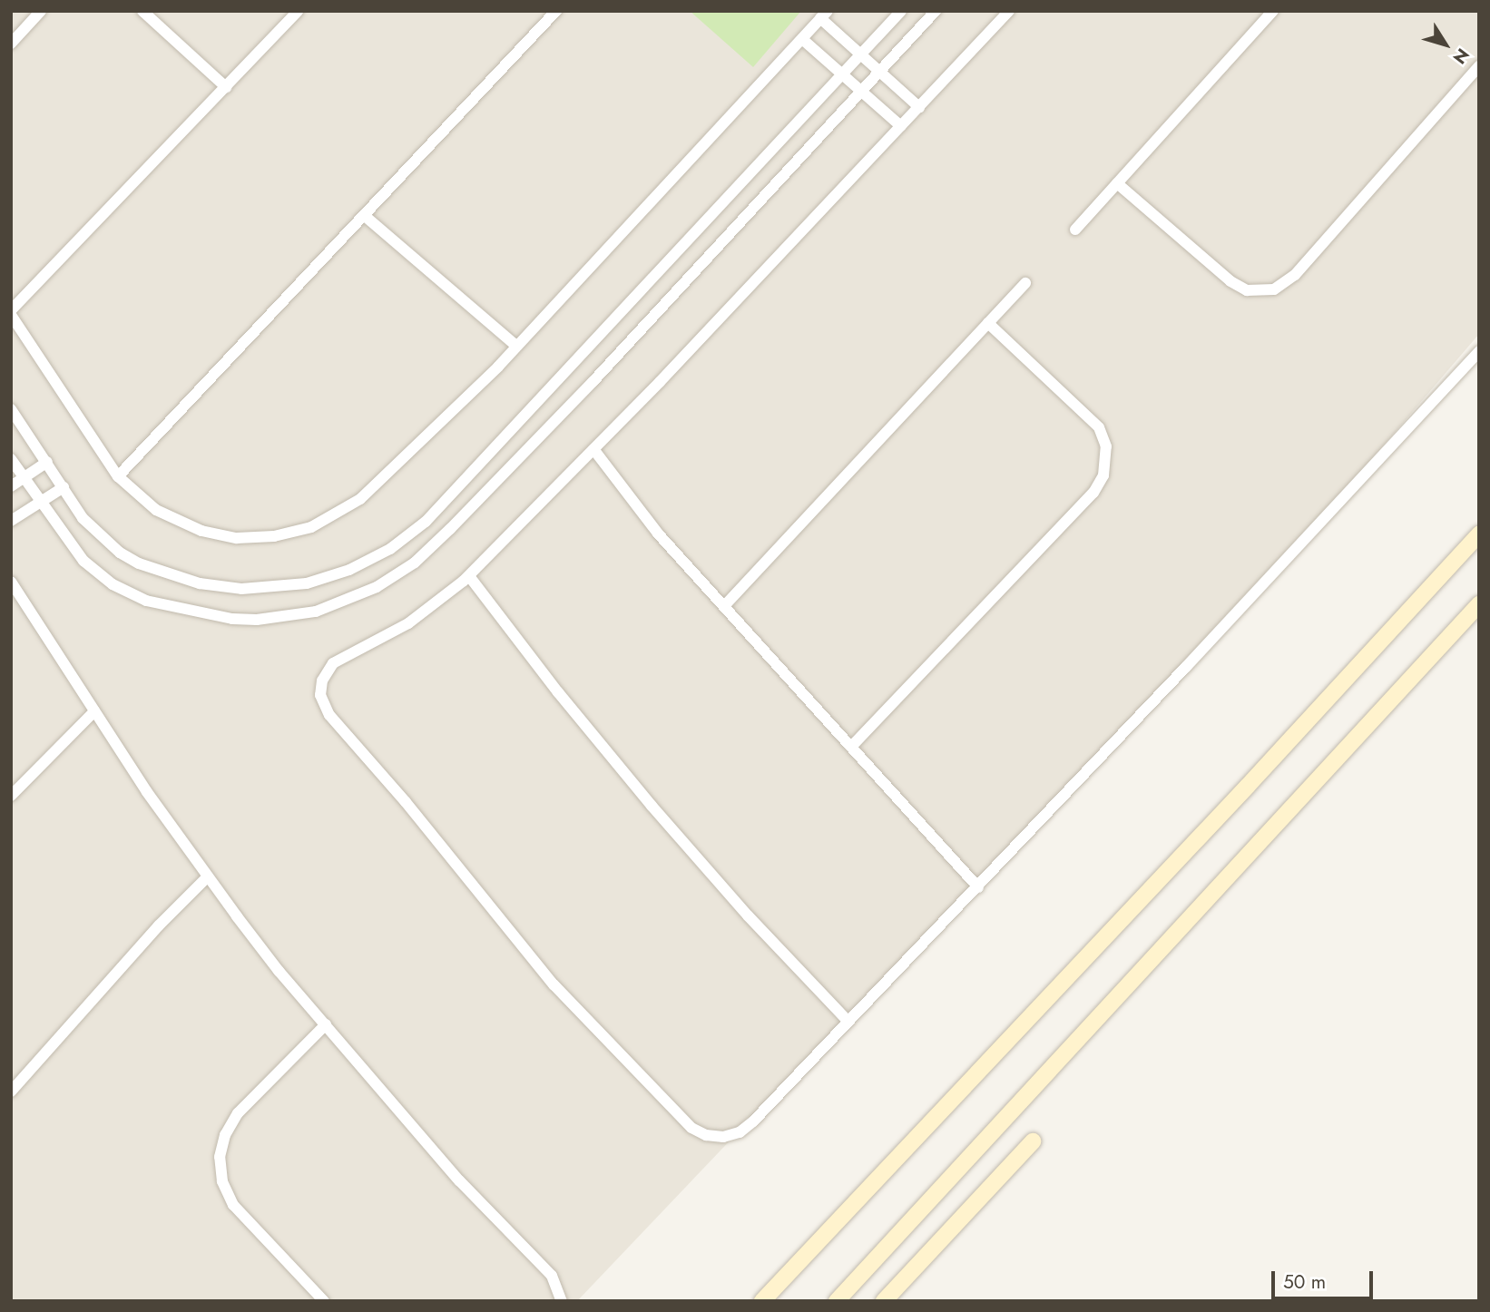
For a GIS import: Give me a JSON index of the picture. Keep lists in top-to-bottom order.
{
  "scale_bar": "50 m",
  "north": "bottom right"
}
